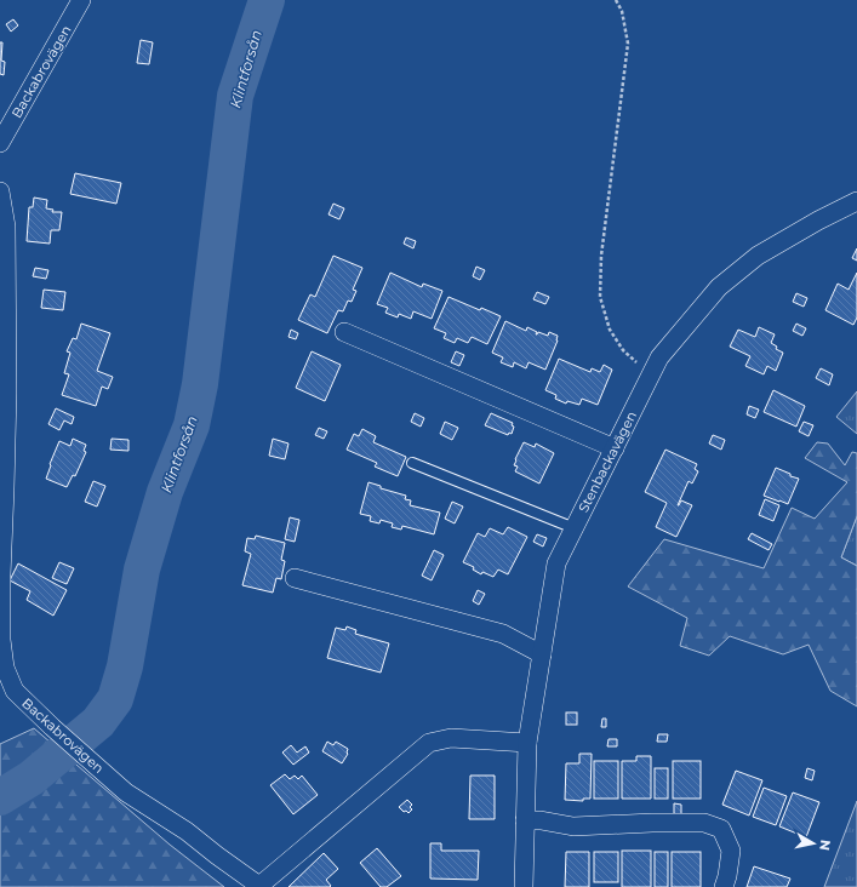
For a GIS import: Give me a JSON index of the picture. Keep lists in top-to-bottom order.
{
  "streets": {
    "street": ["Backabrovägen", "Stenbackavägen"]
  },
  "crossings": [
    ["Backabrovägen", "Stenbackavägen"]
  ],
  "water": ["Klintforsån"],
  "north": "right"
}
